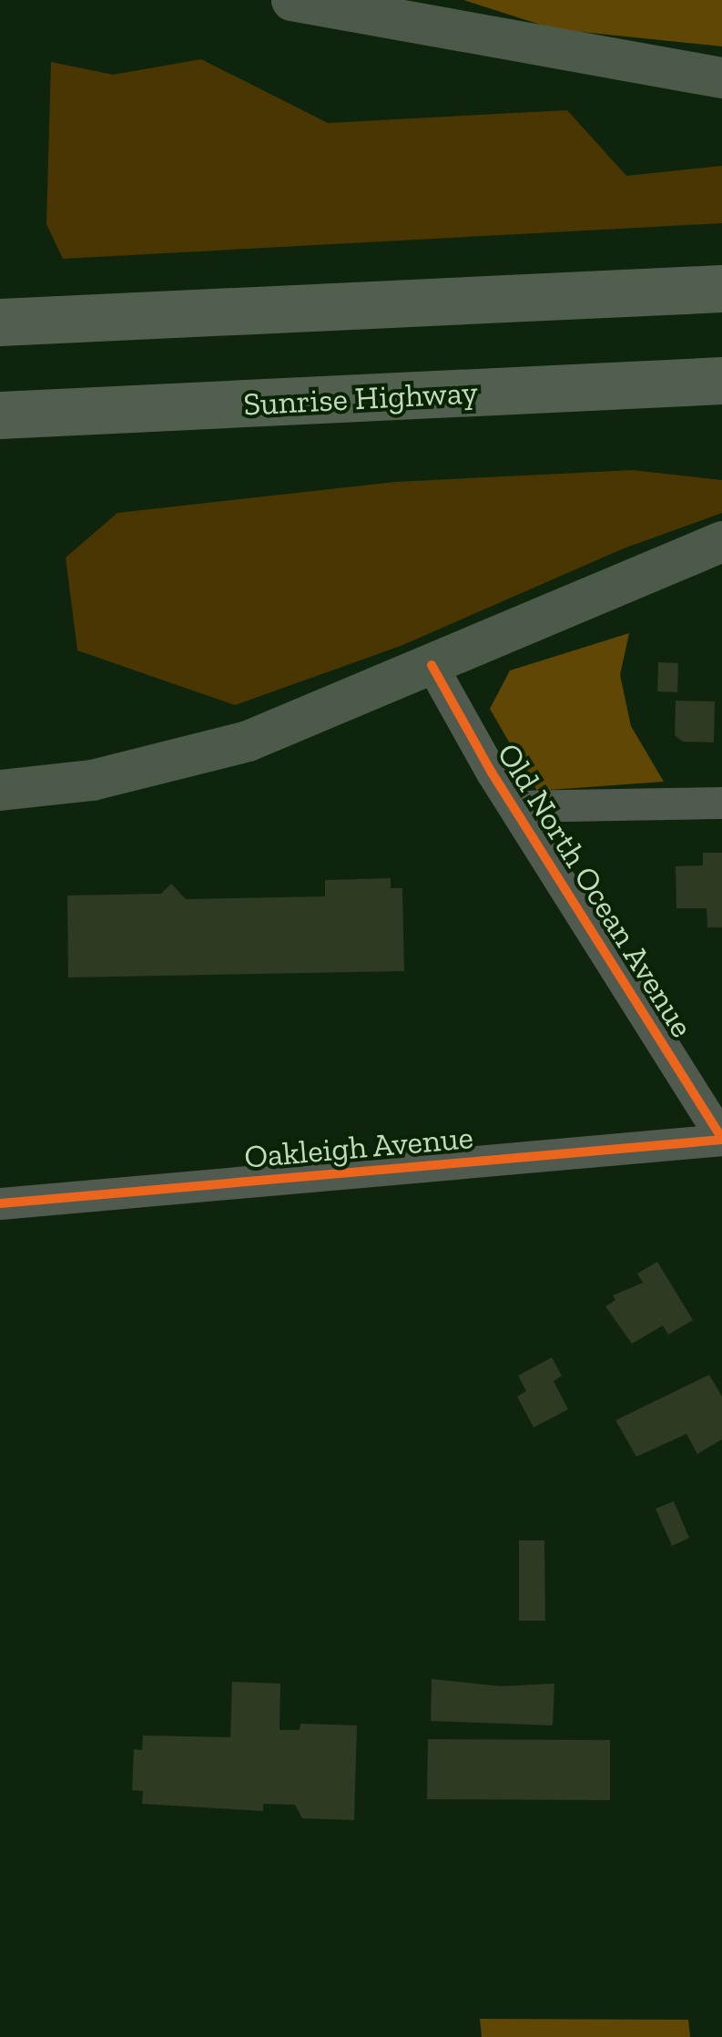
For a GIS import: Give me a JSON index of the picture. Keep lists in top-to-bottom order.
{
  "streets": {
    "highway": ["Sunrise Highway"],
    "street": ["Old North Ocean Avenue", "Oakleigh Avenue"]
  },
  "crossings": [
    ["Old North Ocean Avenue", "Oakleigh Avenue"]
  ]
}
